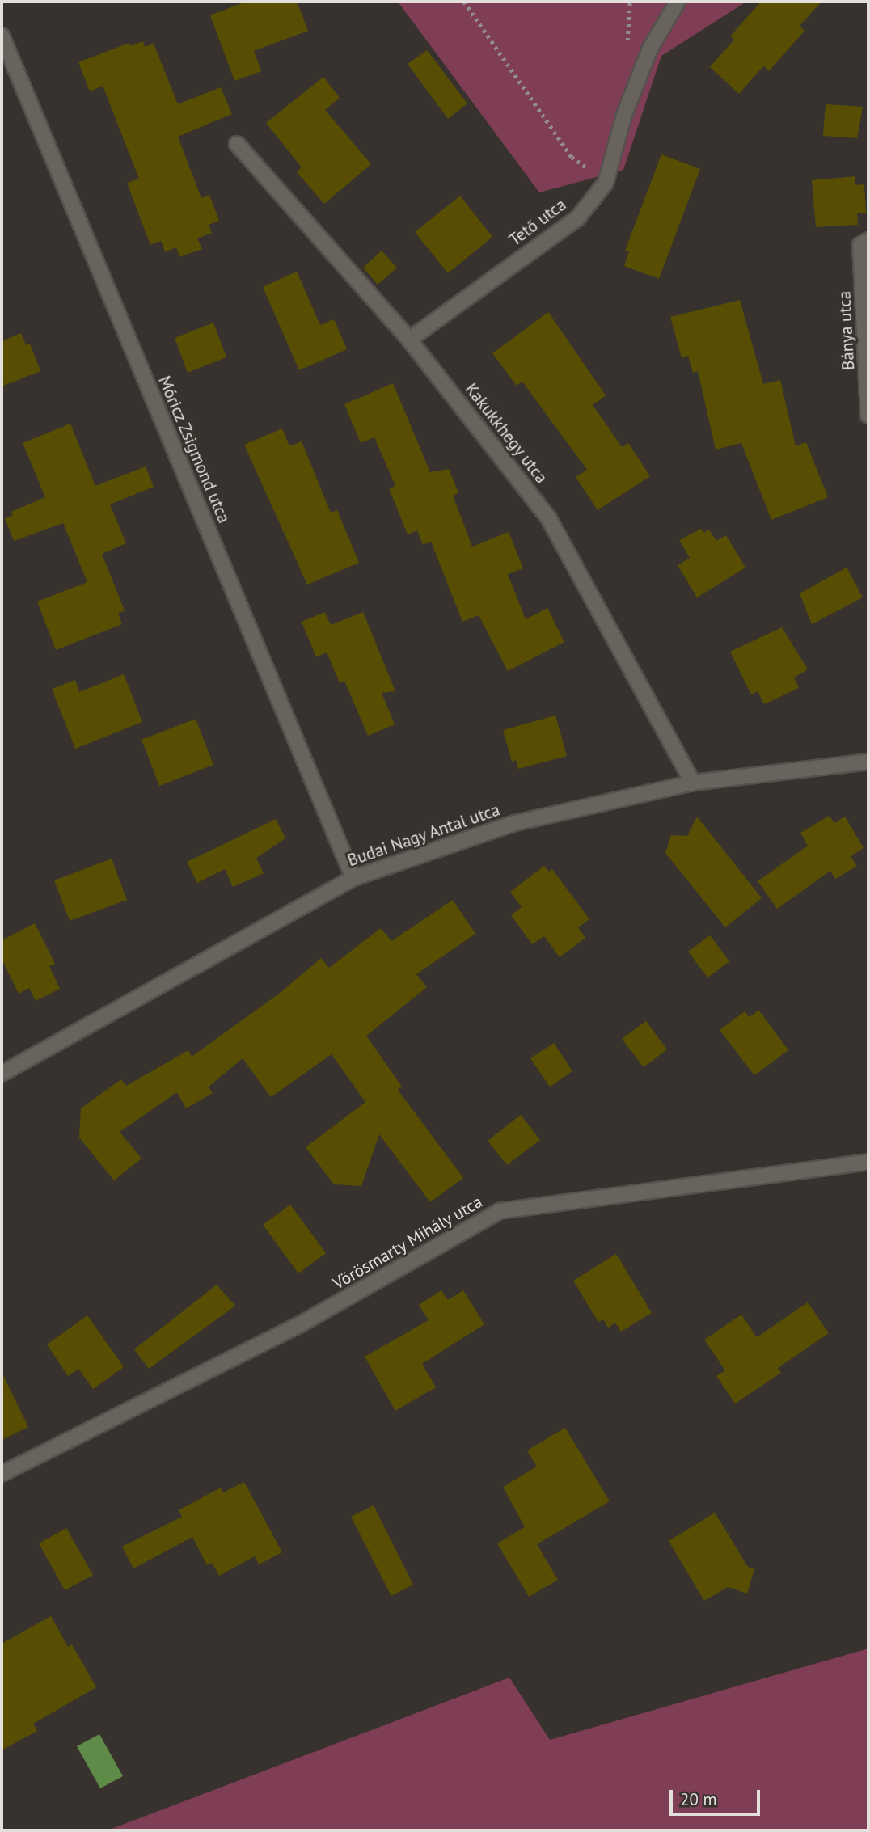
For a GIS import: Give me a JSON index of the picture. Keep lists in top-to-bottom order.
{
  "streets": {
    "street": [
      "Tető utca",
      "Bánya utca",
      "Kakukkhegy utca",
      "Móricz Zsigmond utca",
      "Budai Nagy Antal utca",
      "Vörösmarty Mihály utca"
    ]
  },
  "crossings": [
    ["Tető utca", "Kakukkhegy utca"],
    ["Kakukkhegy utca", "Budai Nagy Antal utca"],
    ["Móricz Zsigmond utca", "Budai Nagy Antal utca"]
  ],
  "scale_bar": "20 m"
}
